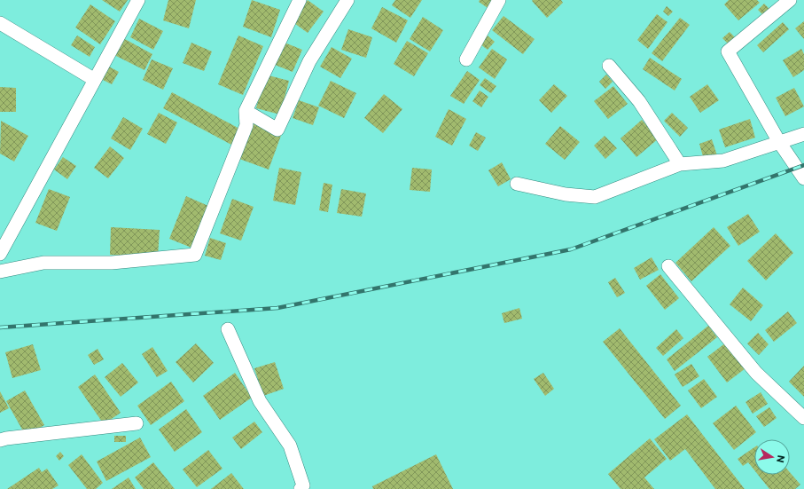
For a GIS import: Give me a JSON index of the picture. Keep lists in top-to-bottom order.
{
  "north": "right"
}
